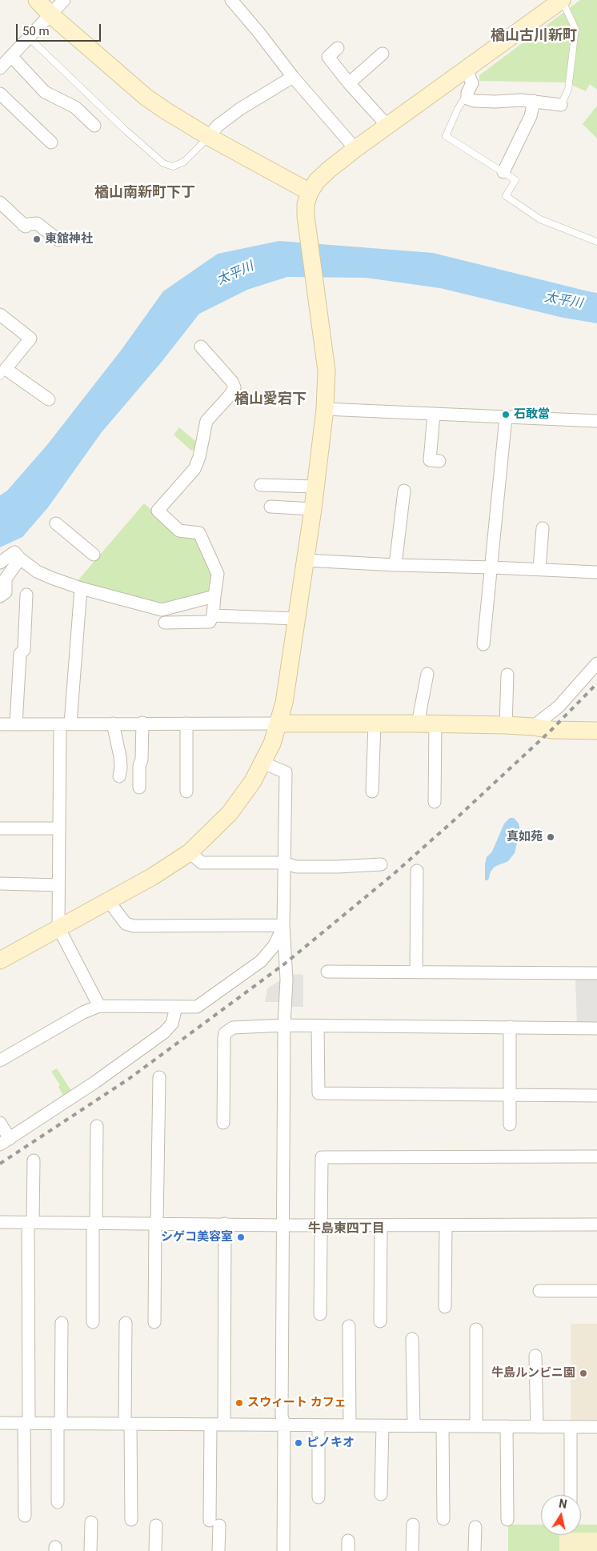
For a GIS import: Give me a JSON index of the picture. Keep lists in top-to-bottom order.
{
  "districts": [
    "楢山古川新町",
    "楢山南新町下丁",
    "楢山愛宕下",
    "牛島東四丁目"
  ],
  "water": ["太平川"],
  "places": [
    "東舘神社",
    "石敢當",
    "真如苑",
    "シゲコ美容室",
    "牛島ルンビニ園",
    "スウィート カフェ",
    "ピノキオ"
  ],
  "scale_bar": "50 m",
  "north": "top"
}
